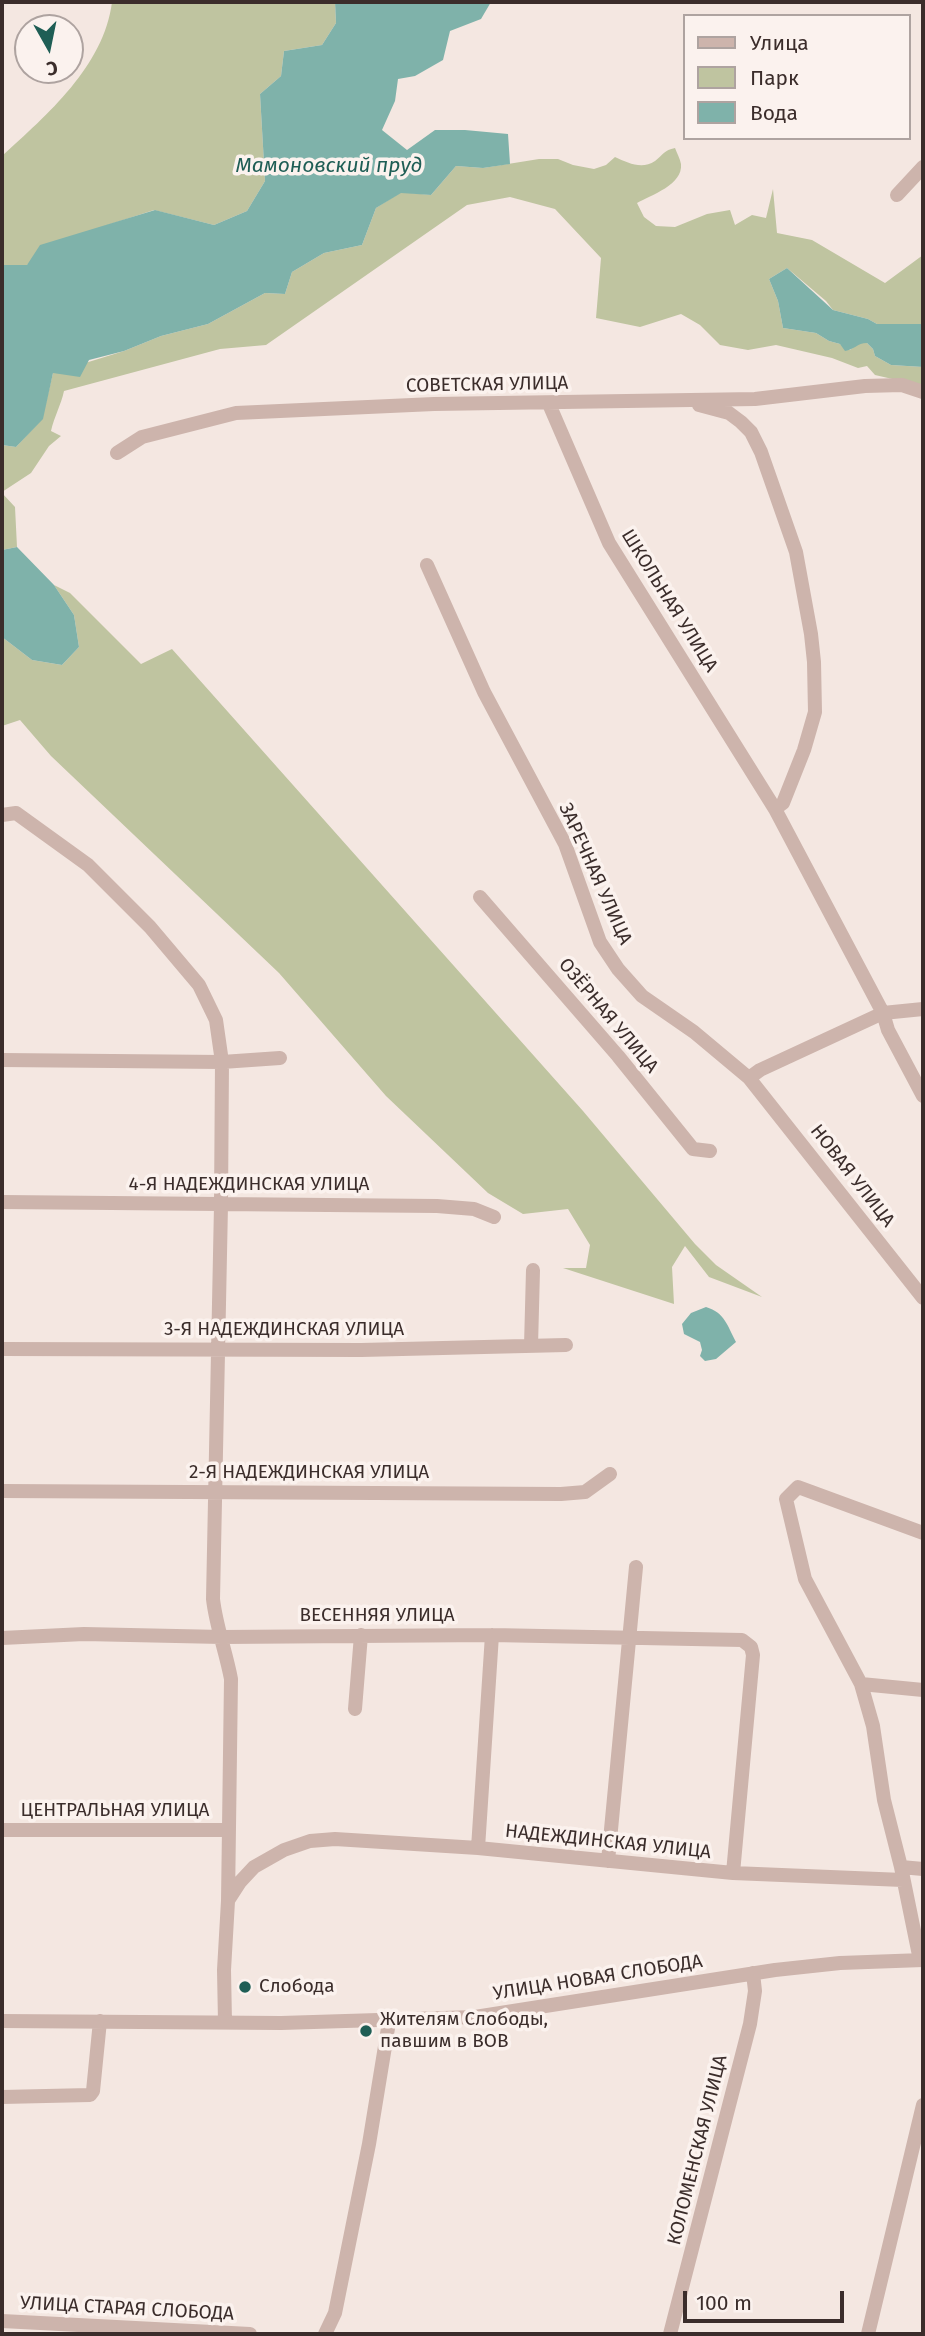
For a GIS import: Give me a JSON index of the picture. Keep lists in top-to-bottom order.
{
  "streets": {
    "street": [
      "СОВЕТСКАЯ УЛИЦА",
      "ШКОЛЬНАЯ УЛИЦА",
      "ЗАРЕЧНАЯ УЛИЦА",
      "ОЗЁРНАЯ УЛИЦА",
      "НОВАЯ УЛИЦА",
      "4-Я НАДЕЖДИНСКАЯ УЛИЦА",
      "3-Я НАДЕЖДИНСКАЯ УЛИЦА",
      "2-Я НАДЕЖДИНСКАЯ УЛИЦА",
      "ВЕСЕННЯЯ УЛИЦА",
      "ЦЕНТРАЛЬНАЯ УЛИЦА",
      "НАДЕЖДИНСКАЯ УЛИЦА",
      "УЛИЦА НОВАЯ СЛОБОДА",
      "КОЛОМЕНСКАЯ УЛИЦА",
      "УЛИЦА СТАРАЯ СЛОБОДА"
    ]
  },
  "crossings": [
    ["СОВЕТСКАЯ УЛИЦА", "ШКОЛЬНАЯ УЛИЦА"],
    ["ЗАРЕЧНАЯ УЛИЦА", "НОВАЯ УЛИЦА"],
    ["ВЕСЕННЯЯ УЛИЦА", "НАДЕЖДИНСКАЯ УЛИЦА"],
    ["УЛИЦА НОВАЯ СЛОБОДА", "КОЛОМЕНСКАЯ УЛИЦА"]
  ],
  "water": ["Мамоновский пруд"],
  "places": ["Слобода", "Жителям Слободы, павшим в ВОВ"],
  "legend": ["Улица", "Парк", "Вода"],
  "scale_bar": "100 m",
  "north": "bottom"
}
